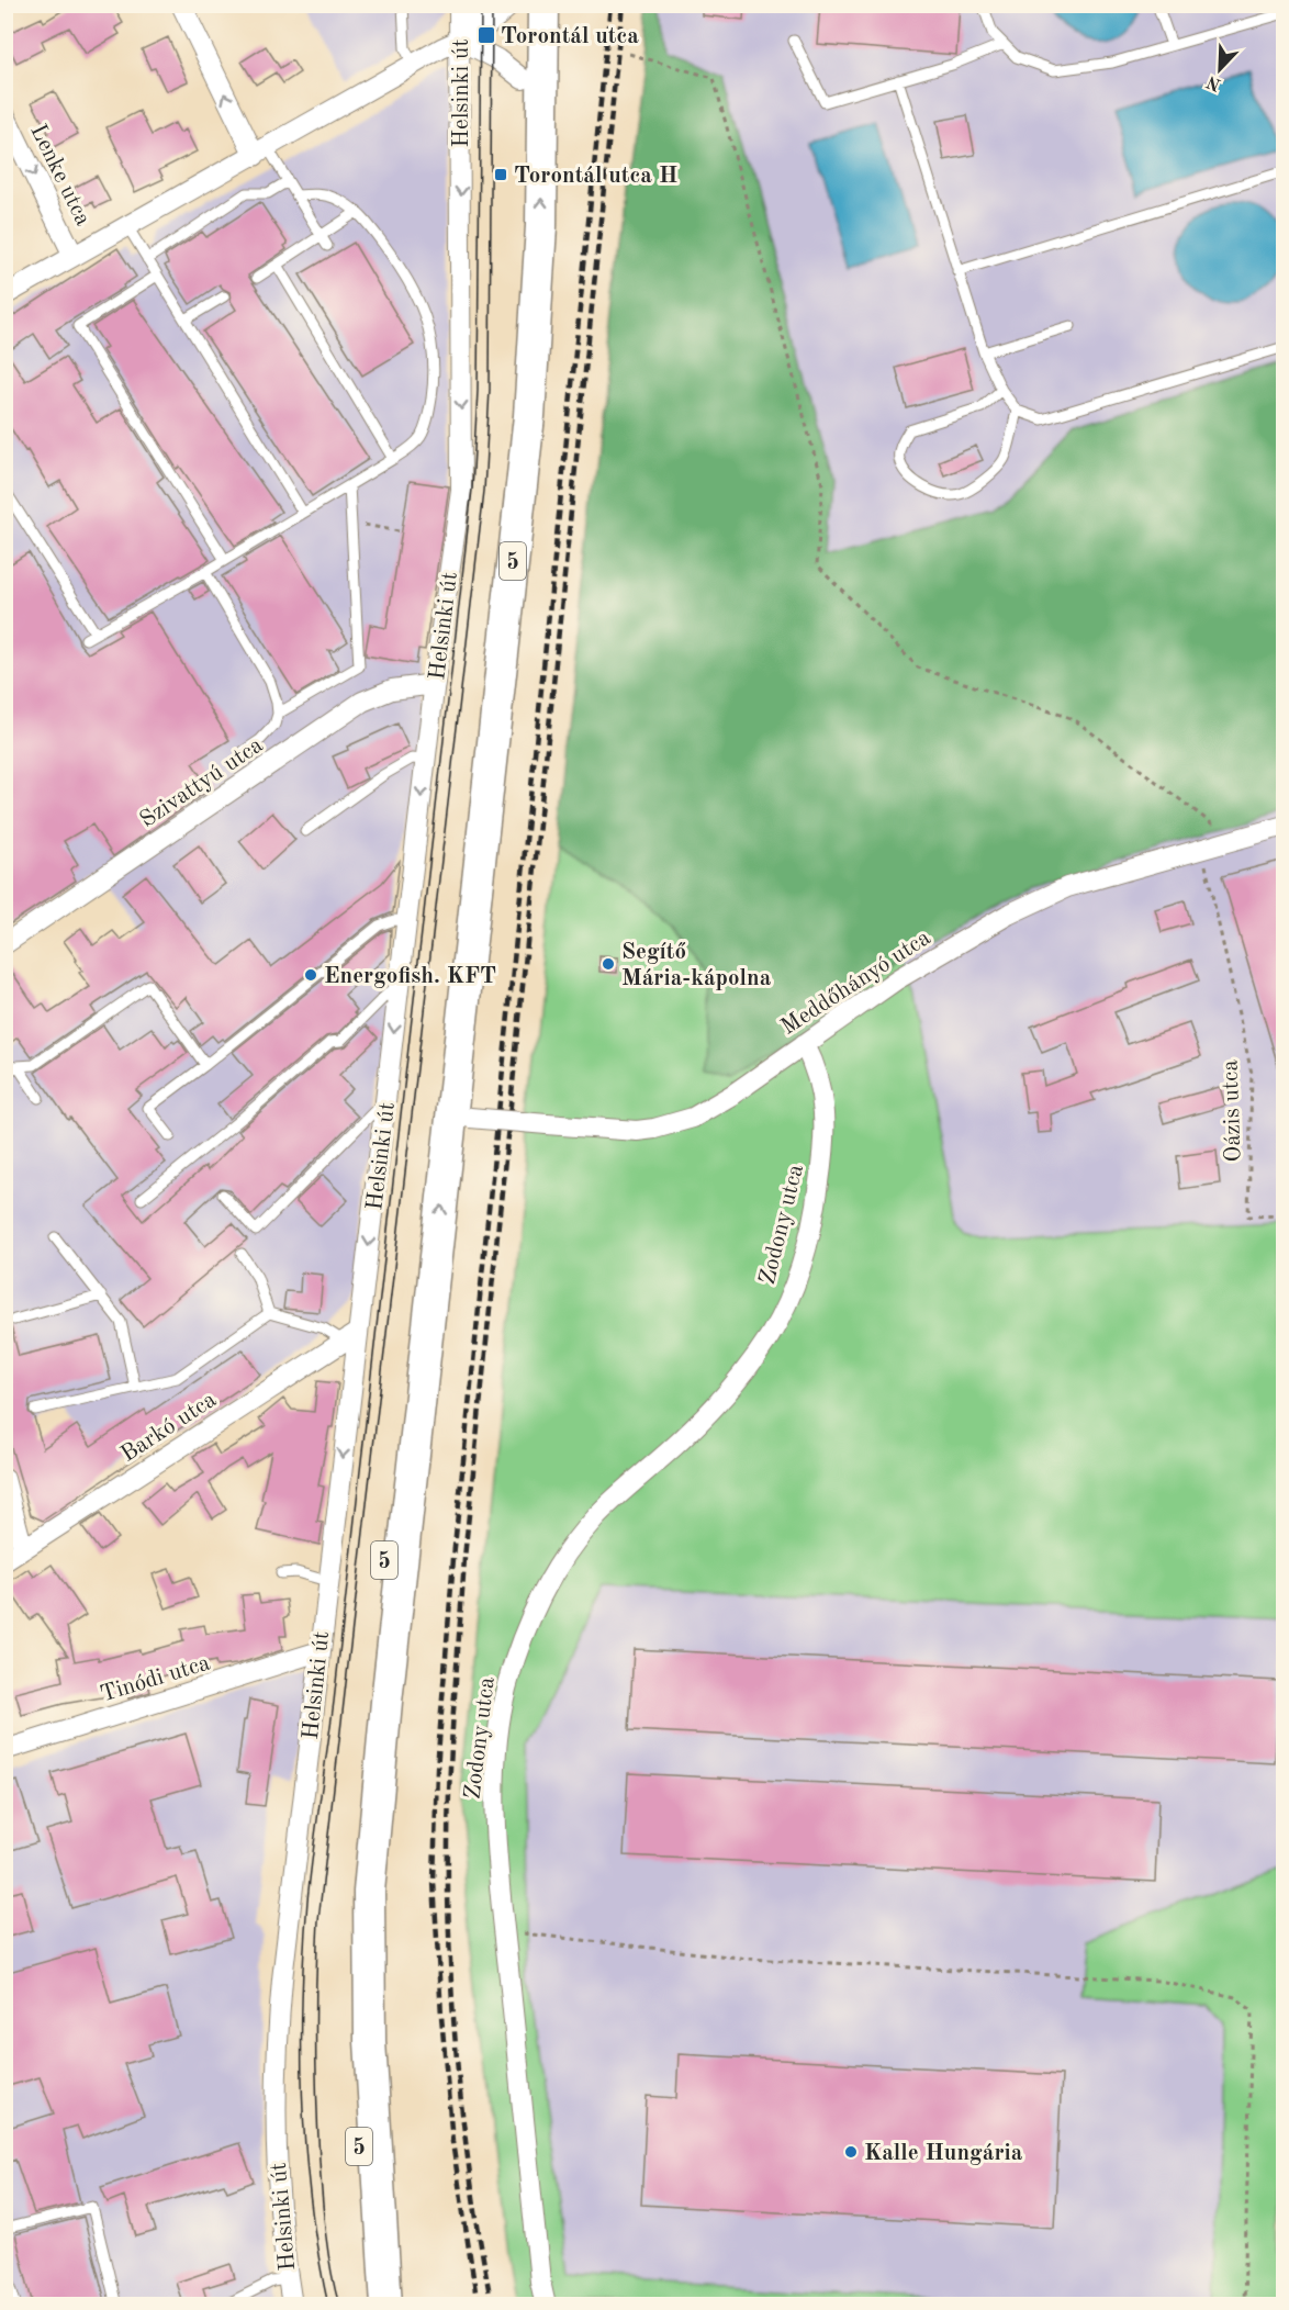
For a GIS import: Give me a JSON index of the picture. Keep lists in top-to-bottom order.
{
  "streets": {
    "main road": ["Helsinki út", "5"],
    "street": [
      "Lenke utca",
      "Szivattyú utca",
      "Meddőhányó utca",
      "Zodony utca",
      "Barkó utca",
      "Tinódi utca"
    ],
    "path": ["Oázis utca"]
  },
  "crossings": [
    ["Helsinki út", "Szivattyú utca"],
    ["Helsinki út", "Meddőhányó utca"],
    ["Helsinki út", "Barkó utca"],
    ["Helsinki út", "Tinódi utca"],
    ["Meddőhányó utca", "Oázis utca"],
    ["Meddőhányó utca", "Zodony utca"]
  ],
  "one_way": ["Lenke utca"],
  "places": {
    "transit": ["Torontál utca", "Torontál utca H"],
    "other": ["Segítő Mária-kápolna", "Energofish. KFT", "Kalle Hungária"]
  },
  "north": "bottom left"
}
